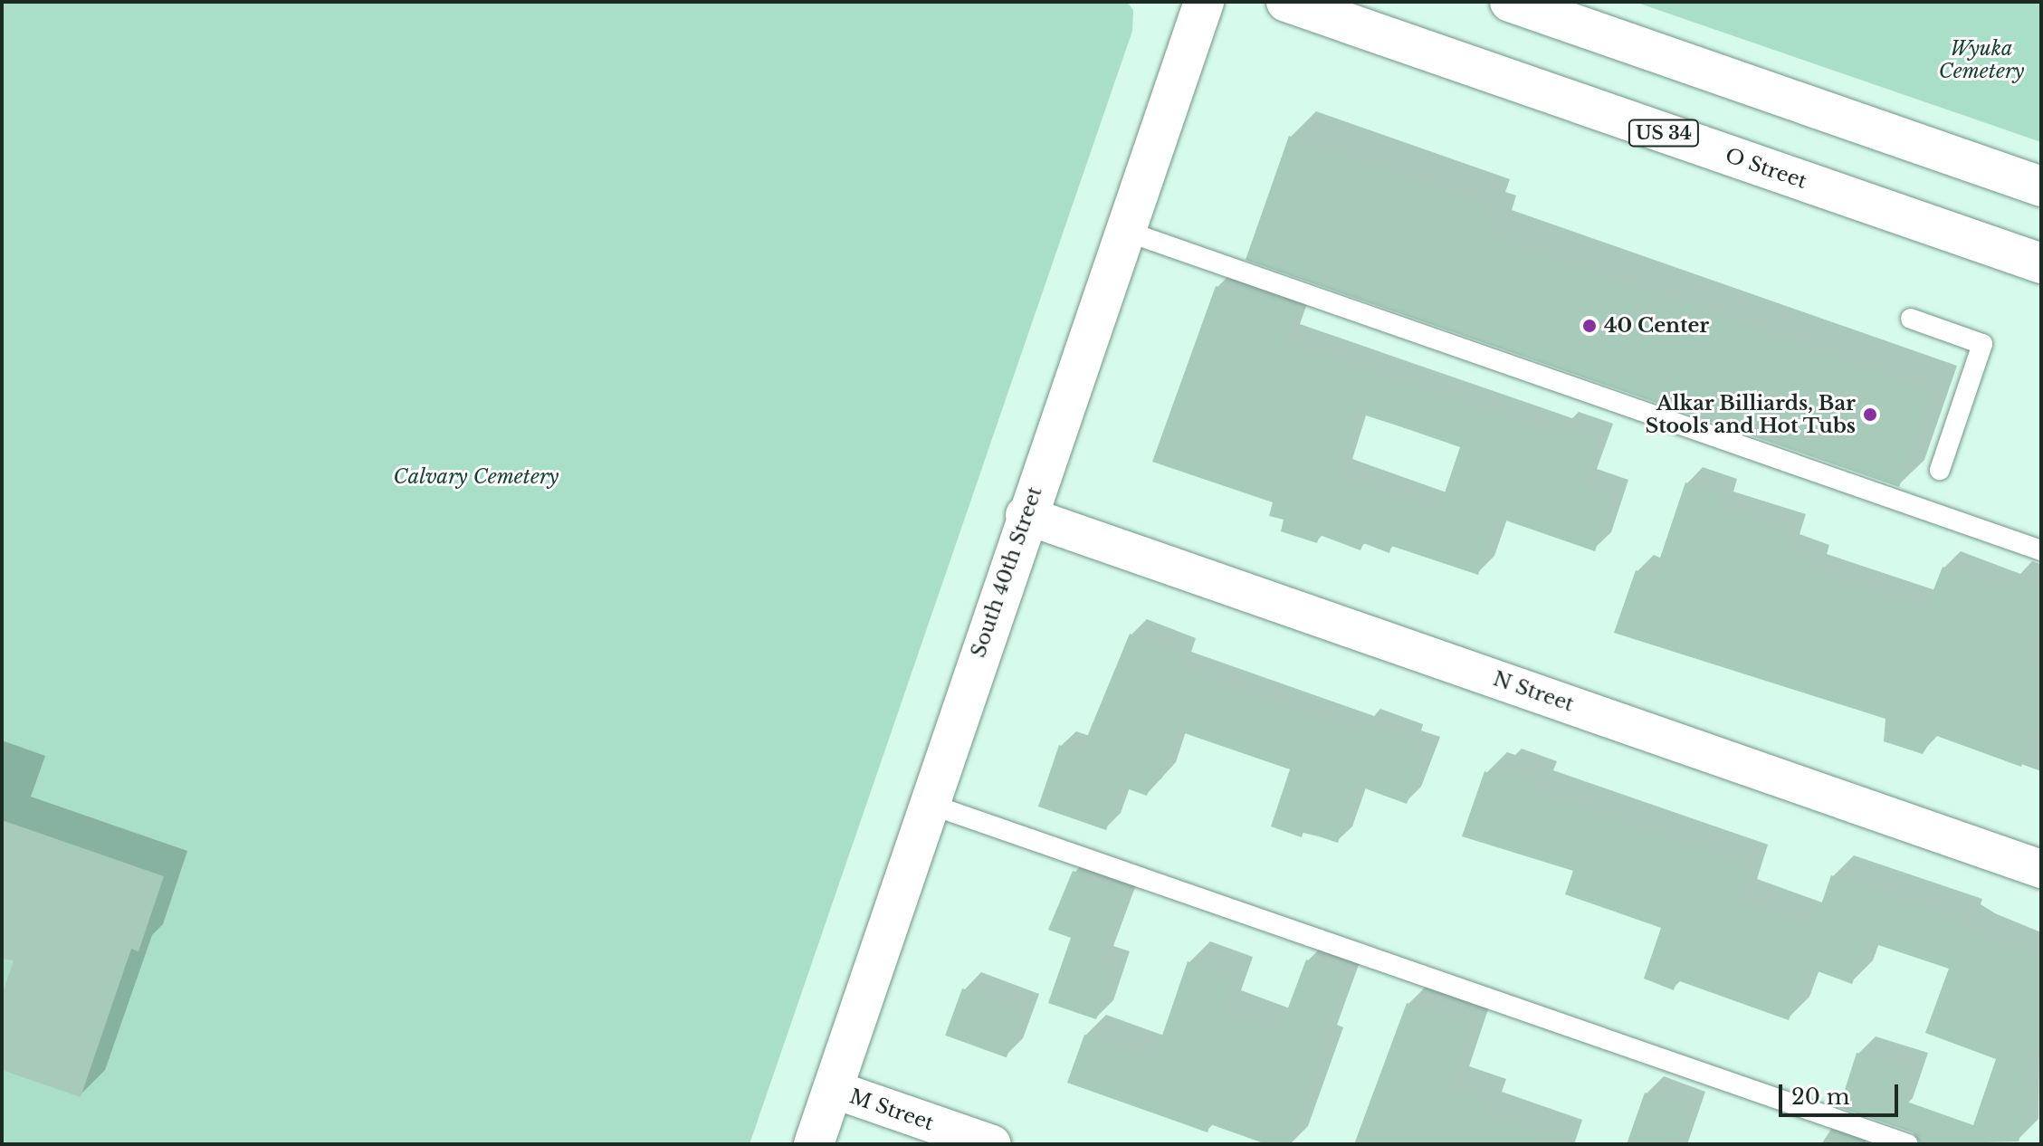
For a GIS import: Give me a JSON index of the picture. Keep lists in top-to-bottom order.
{
  "streets": {
    "main road": ["US 34", "O Street", "South 40th Street"],
    "street": ["N Street", "M Street"]
  },
  "crossings": [
    ["South 40th Street", "N Street"],
    ["South 40th Street", "M Street"]
  ],
  "parks": ["Wyuka Cemetery", "Calvary Cemetery"],
  "places": ["40 Center", "Alkar Billiards, Bar Stools and Hot Tubs"],
  "scale_bar": "20 m"
}
